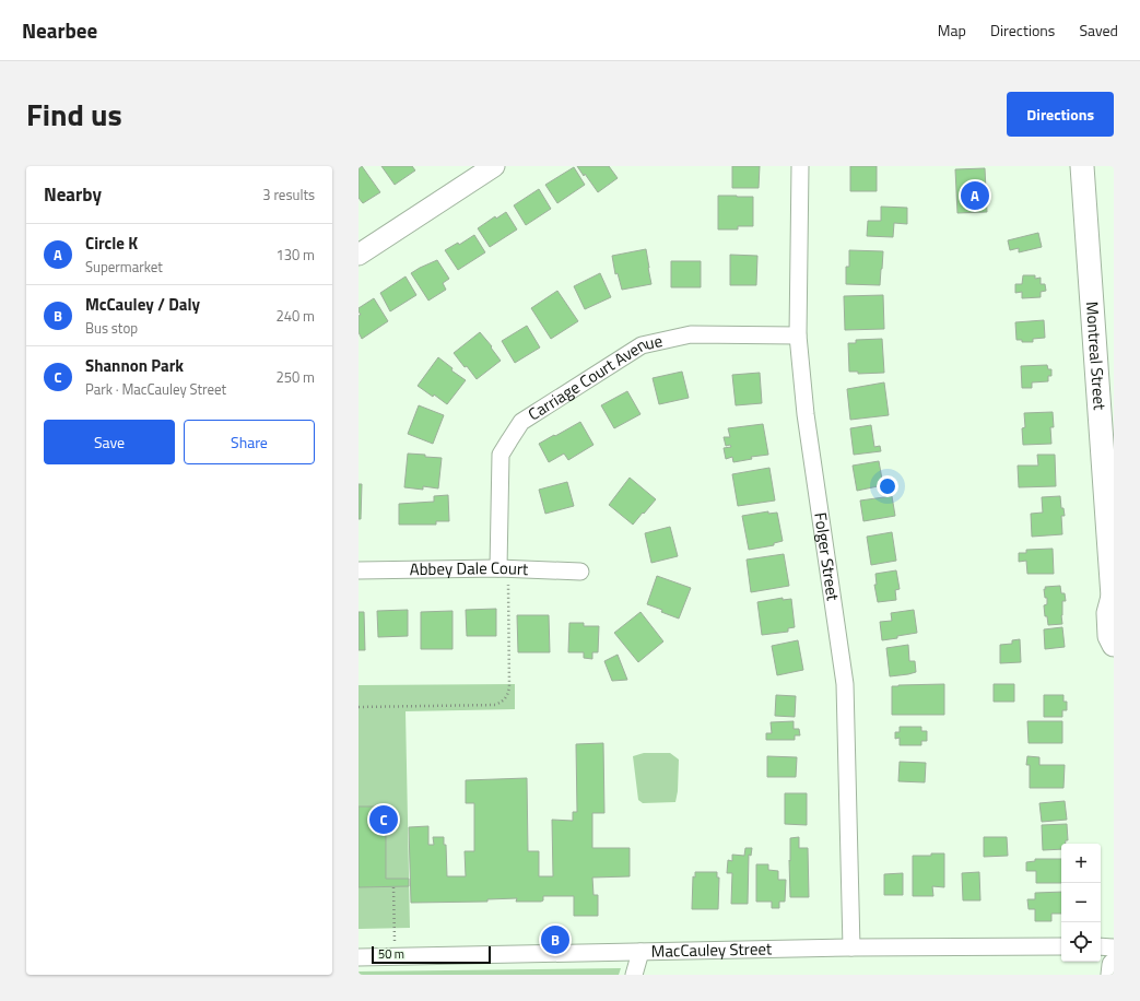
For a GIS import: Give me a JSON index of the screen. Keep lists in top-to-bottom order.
{
  "streets": {
    "main road": ["Montreal Street"],
    "street": [
      "Carriage Court Avenue",
      "Folger Street",
      "Abbey Dale Court",
      "MacCauley Street"
    ]
  },
  "crossings": [
    ["Carriage Court Avenue", "Folger Street"],
    ["Carriage Court Avenue", "Abbey Dale Court"],
    ["Folger Street", "MacCauley Street"]
  ],
  "scale_bar": "50 m",
  "page": {
    "header": "Nearbee",
    "nav": ["Map", "Directions", "Saved"],
    "title": "Find us",
    "buttons": [
      "Directions",
      ["Save", "Share"]
    ],
    "heading": ["Nearby", "3 results"],
    "pins": ["A", "C", "B"],
    "list": [
      {
        "mark": "A",
        "name": "Circle K",
        "note": "Supermarket",
        "value": "130 m"
      },
      {
        "mark": "B",
        "name": "McCauley / Daly",
        "note": "Bus stop",
        "value": "240 m"
      },
      {
        "mark": "C",
        "name": "Shannon Park",
        "note": "Park · MacCauley Street",
        "value": "250 m"
      }
    ],
    "map_buttons": ["+", "−"],
    "scale": "50 m"
  }
}
